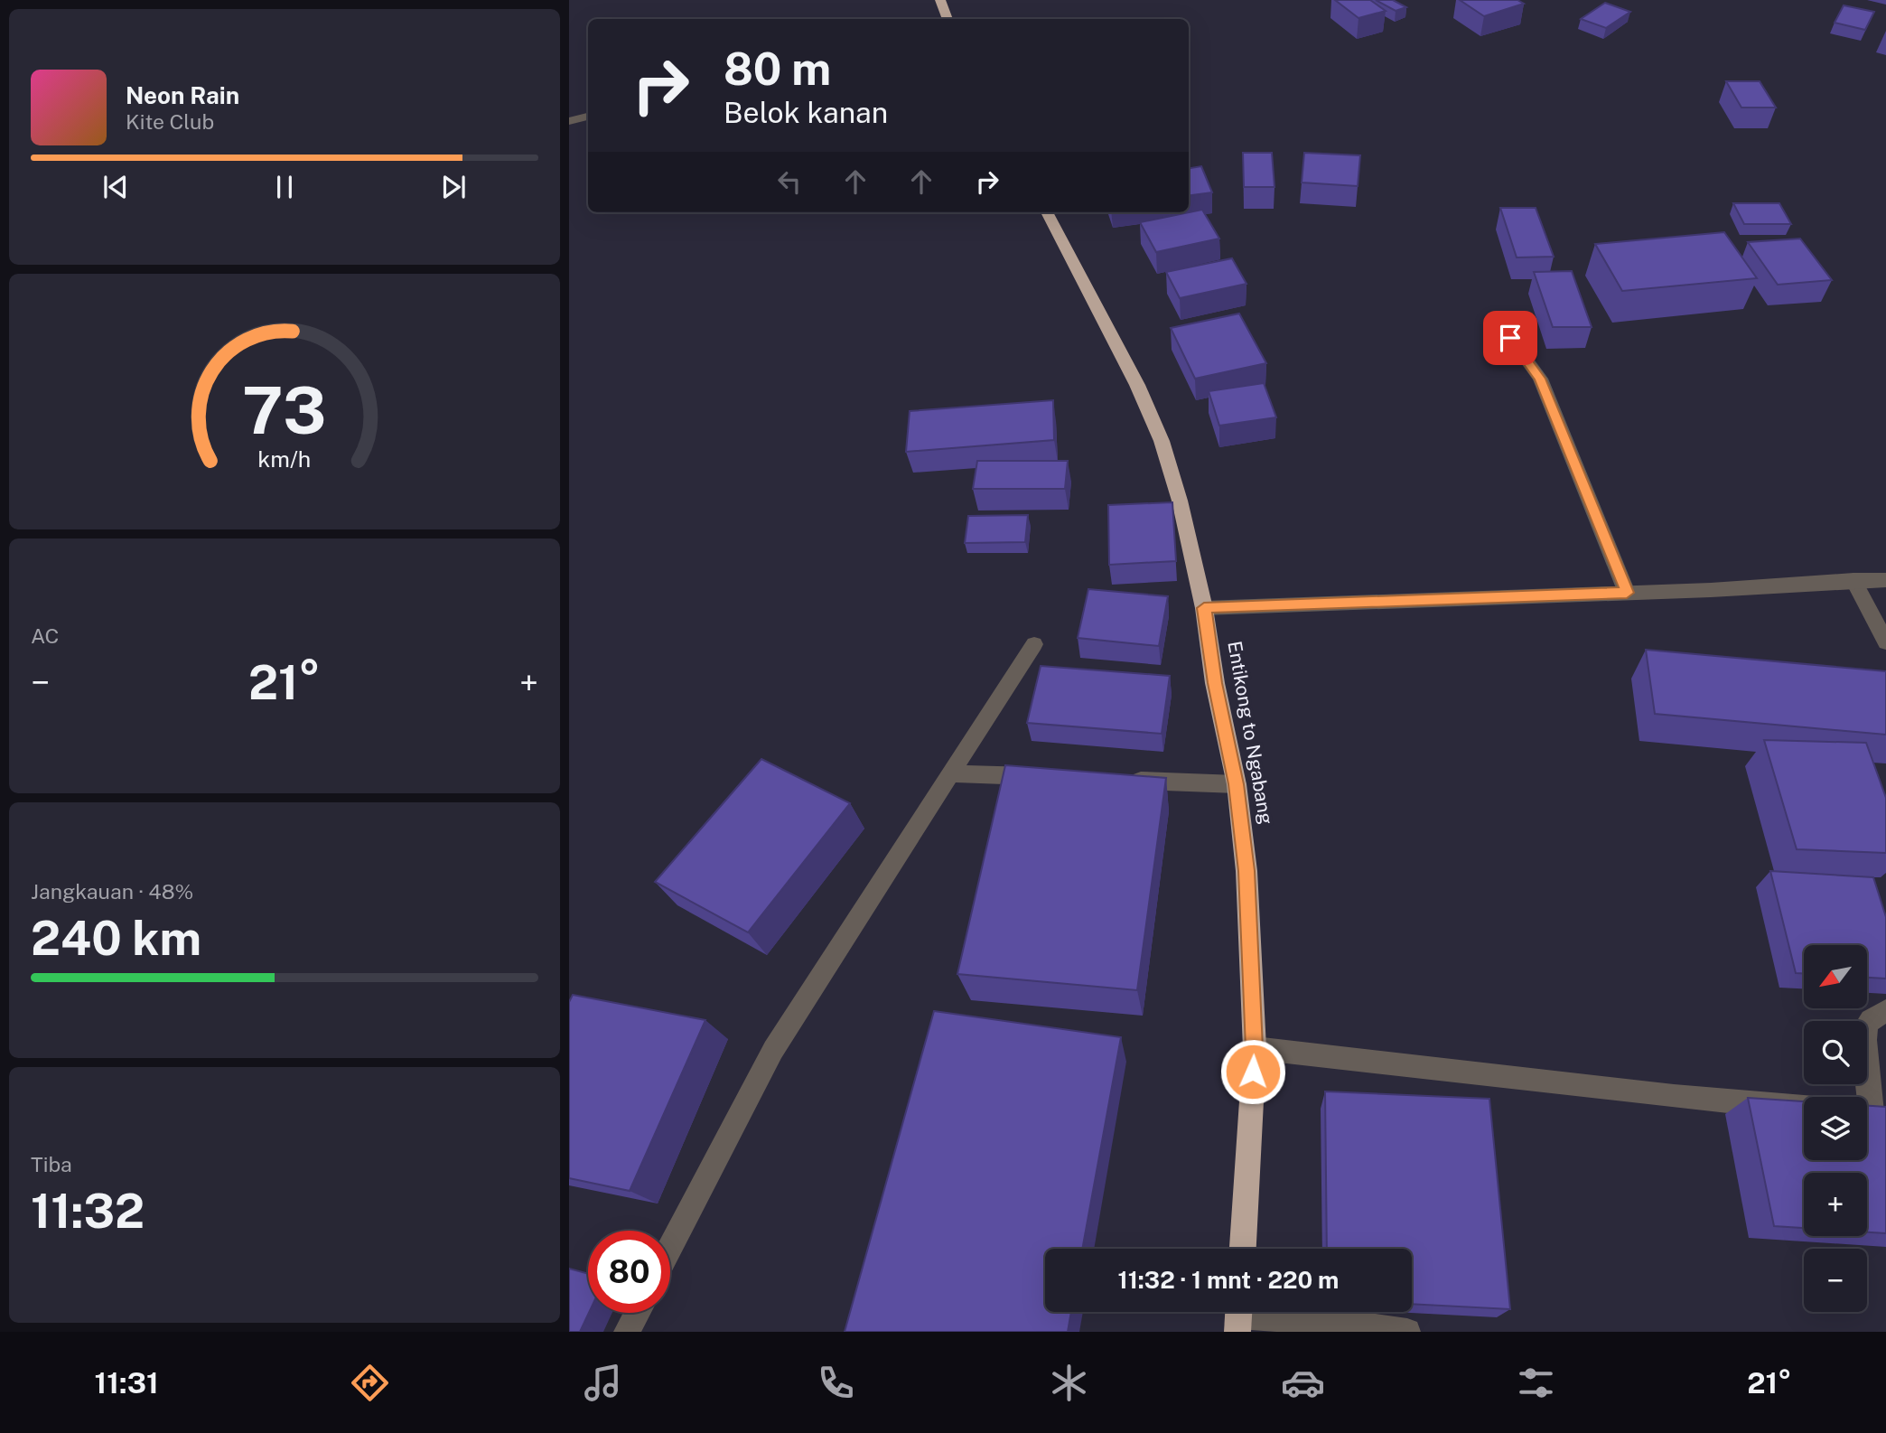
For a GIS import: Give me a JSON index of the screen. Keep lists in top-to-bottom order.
{
  "streets": {
    "highway": ["Entikong to Ngabang"]
  },
  "north": "bottom left",
  "page": {
    "turn": ["80 m", "Belok kanan"],
    "song": ["Neon Rain", "Kite Club"],
    "tile": [
      "AC",
      ["Jangkauan · 48%", "240 km"],
      ["Tiba", "11:32"]
    ],
    "heat": ["−", "21°", "+"],
    "map_buttons": ["+", "−"],
    "limit": "80",
    "trip": "11:32 · 1 mnt · 220 m",
    "tabs": ["11:31", "21°"],
    "gauge": ["73", "km/h"]
  }
}
